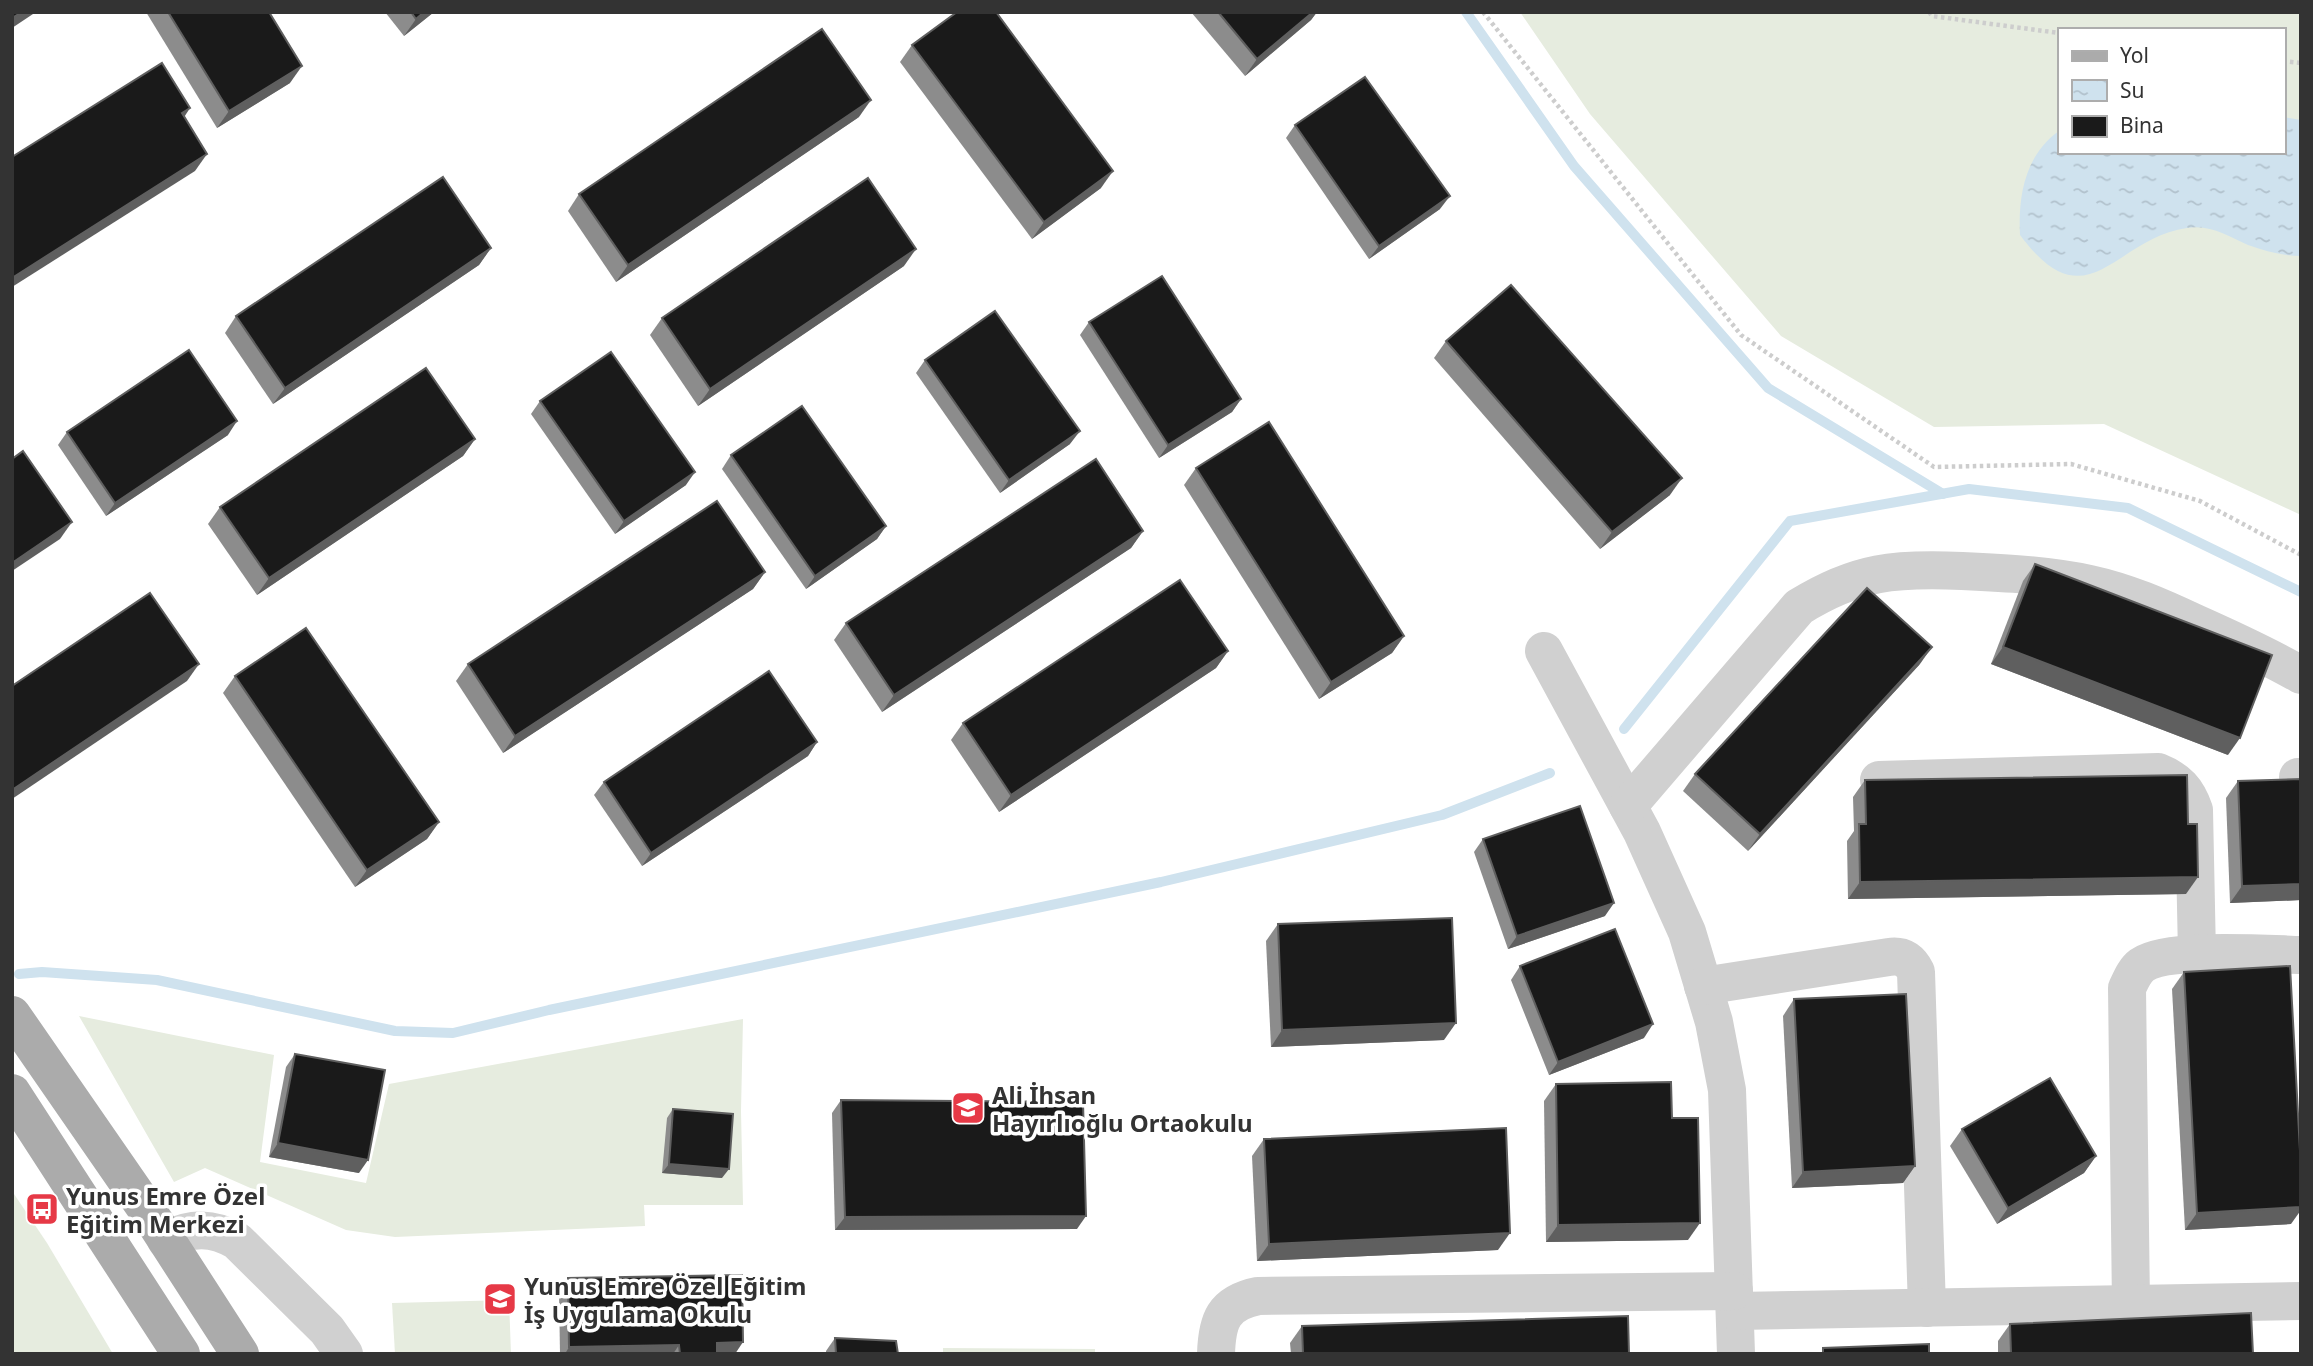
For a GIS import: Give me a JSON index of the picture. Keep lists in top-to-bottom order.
{
  "places": {
    "school or university": ["Ali İhsan Hayırlıoğlu Ortaokulu", "Yunus Emre Özel Eğitim İş Uygulama Okulu"],
    "bus stop": ["Yunus Emre Özel Eğitim Merkezi"]
  },
  "legend": ["Yol", "Su", "Bina"]
}
